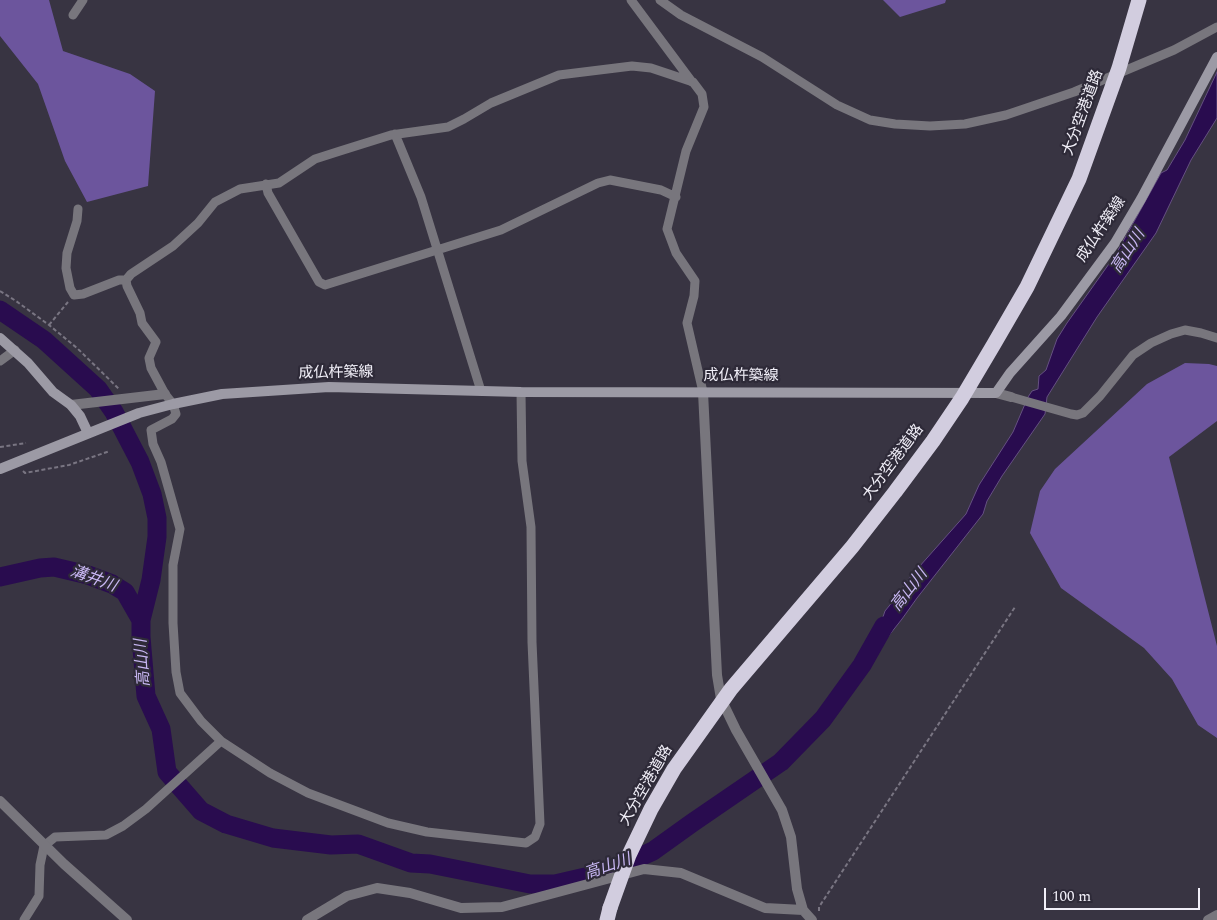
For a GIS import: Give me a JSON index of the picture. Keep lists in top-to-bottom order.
{
  "streets": {
    "highway": ["大分空港道路"],
    "main road": ["成仏杵築線"]
  },
  "water": ["高山川", "溝井川"],
  "scale_bar": "100 m"
}
